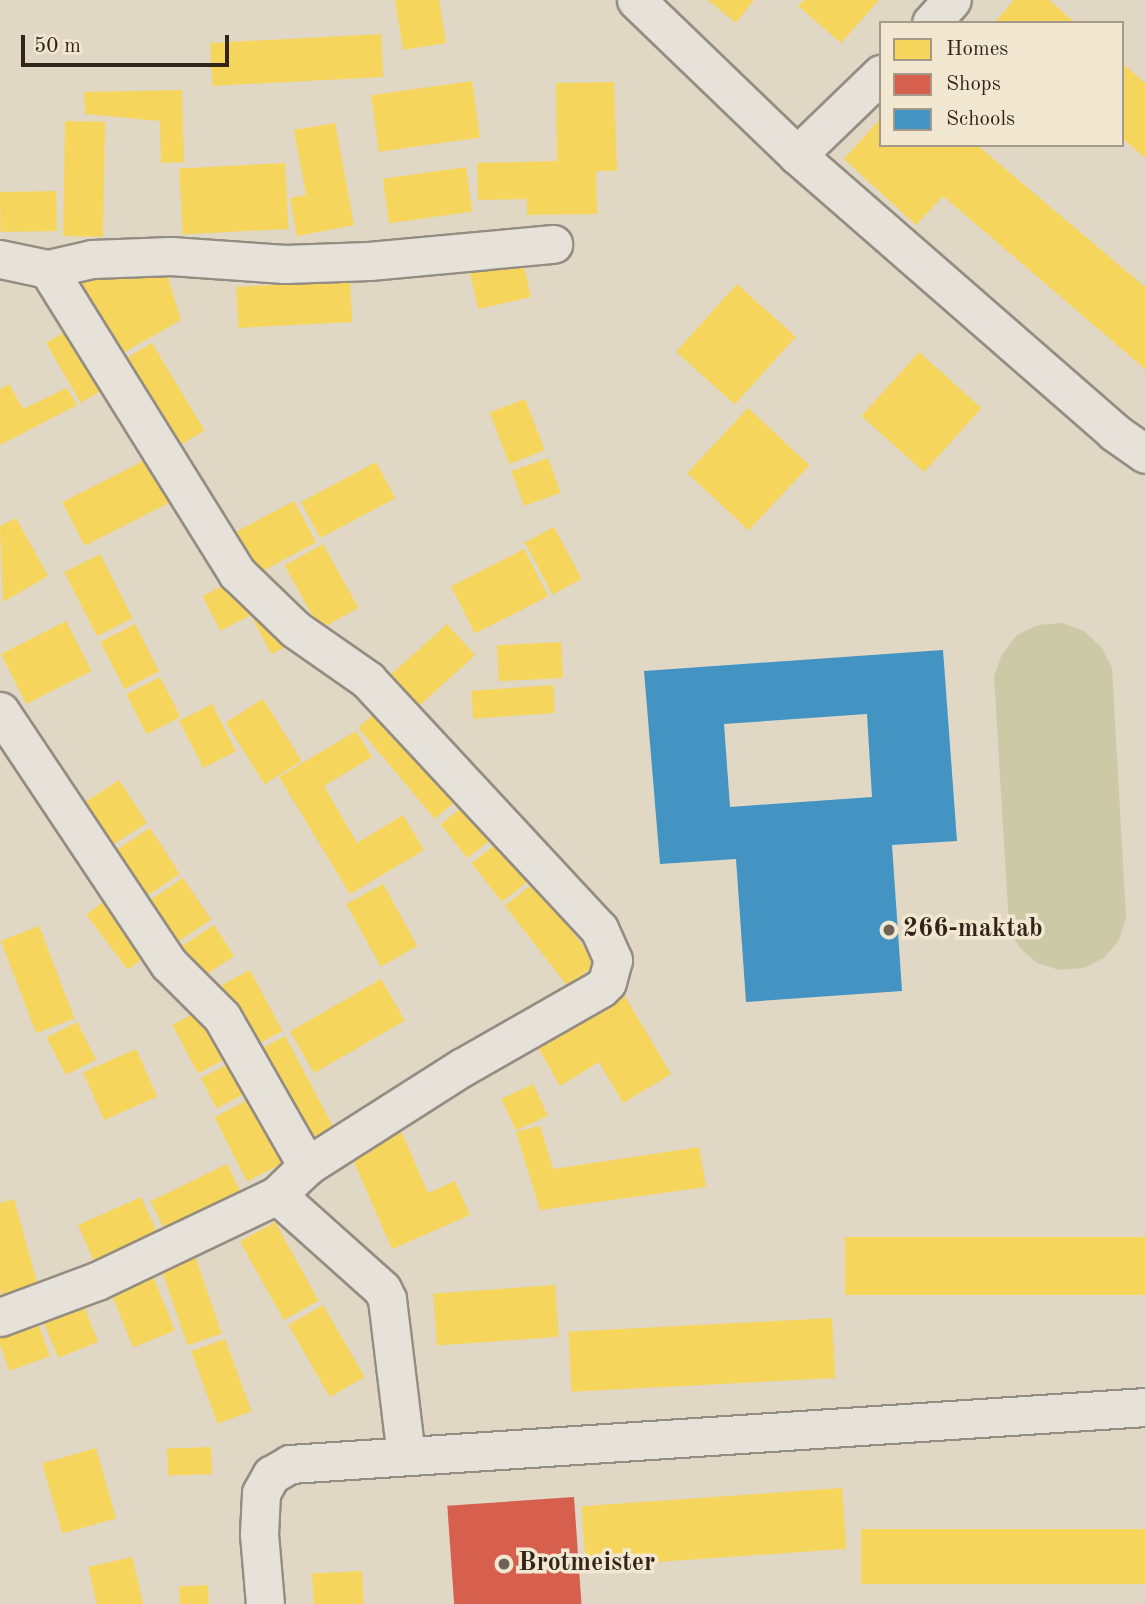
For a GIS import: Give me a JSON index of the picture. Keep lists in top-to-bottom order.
{
  "places": ["266-maktab", "Brotmeister"],
  "legend": ["Homes", "Shops", "Schools"],
  "scale_bar": "50 m"
}
